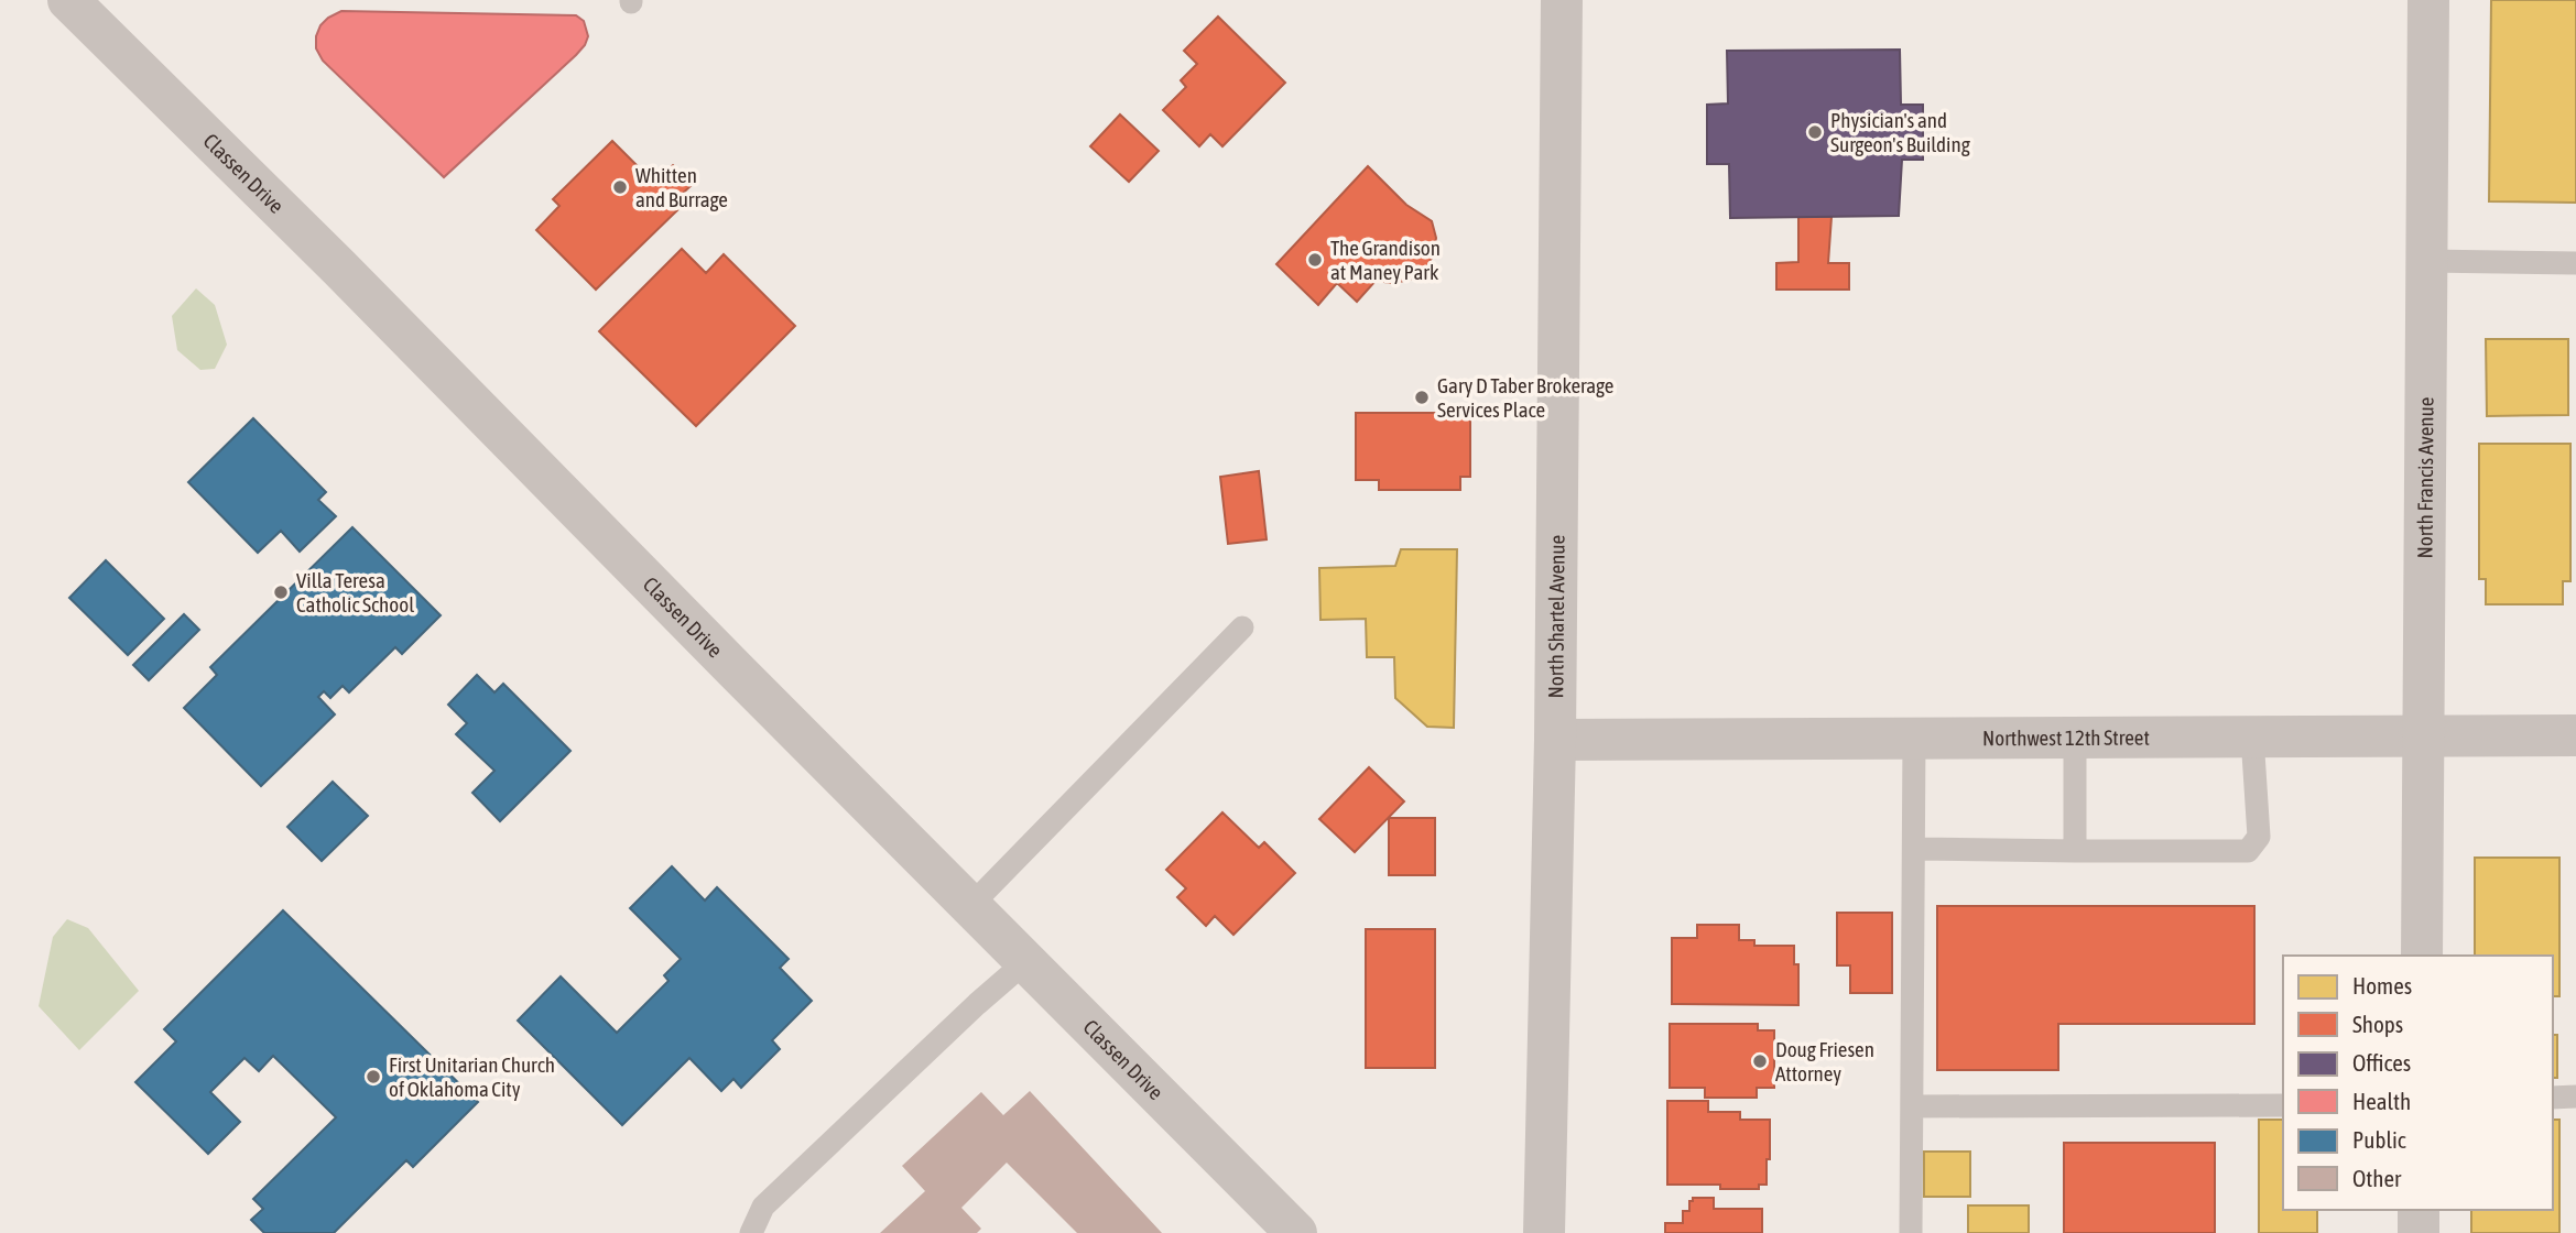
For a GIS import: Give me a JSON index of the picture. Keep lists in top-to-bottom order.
{
  "streets": {
    "street": [
      "Classen Drive",
      "North Francis Avenue",
      "North Shartel Avenue",
      "Northwest 12th Street"
    ]
  },
  "crossings": [
    ["North Francis Avenue", "Northwest 12th Street"],
    ["North Shartel Avenue", "Northwest 12th Street"]
  ],
  "places": [
    "Physician's and Surgeon's Building",
    "Whitten and Burrage",
    "The Grandison at Maney Park",
    "Gary D Taber Brokerage Services Place",
    "Villa Teresa Catholic School",
    "Doug Friesen Attorney",
    "First Unitarian Church of Oklahoma City"
  ],
  "legend": [
    "Homes",
    "Shops",
    "Offices",
    "Health",
    "Public",
    "Other"
  ]
}
